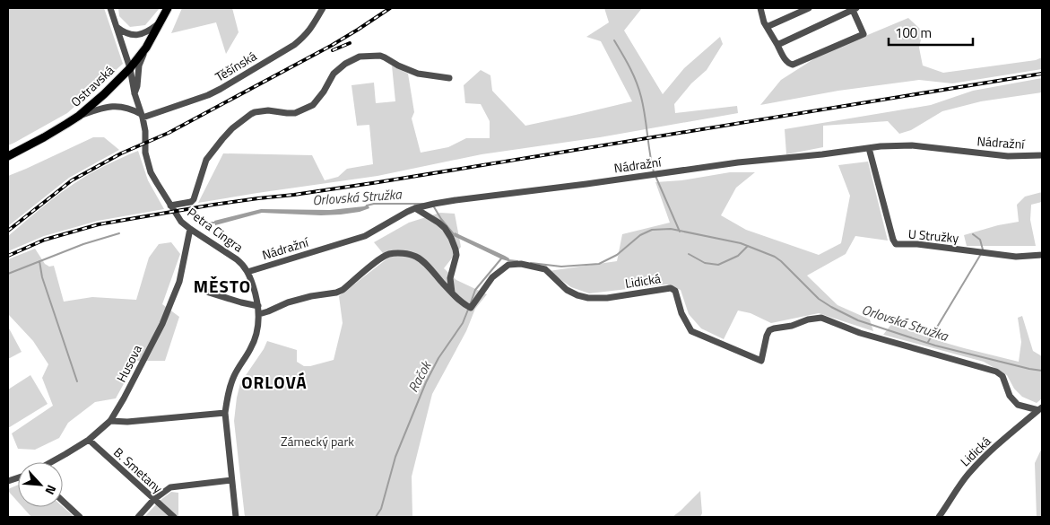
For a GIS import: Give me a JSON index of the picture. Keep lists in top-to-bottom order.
{
  "streets": {
    "main road": ["Ostravská"],
    "street": [
      "Těšínská",
      "Nádražní",
      "Petra Cingra",
      "U Stružky",
      "Lidická",
      "Husova",
      "B. Smetany"
    ]
  },
  "crossings": [
    ["Těšínská", "Petra Cingra"],
    ["Ostravská", "Petra Cingra"],
    ["Nádražní", "Petra Cingra"],
    ["Nádražní", "U Stružky"],
    ["Petra Cingra", "Lidická"],
    ["Petra Cingra", "Husova"],
    ["Husova", "B. Smetany"]
  ],
  "districts": ["MĚSTO", "ORLOVÁ"],
  "water": ["Orlovská Stružka", "Račok"],
  "parks": ["Zámecký park"],
  "scale_bar": "100 m",
  "north": "bottom right"
}
